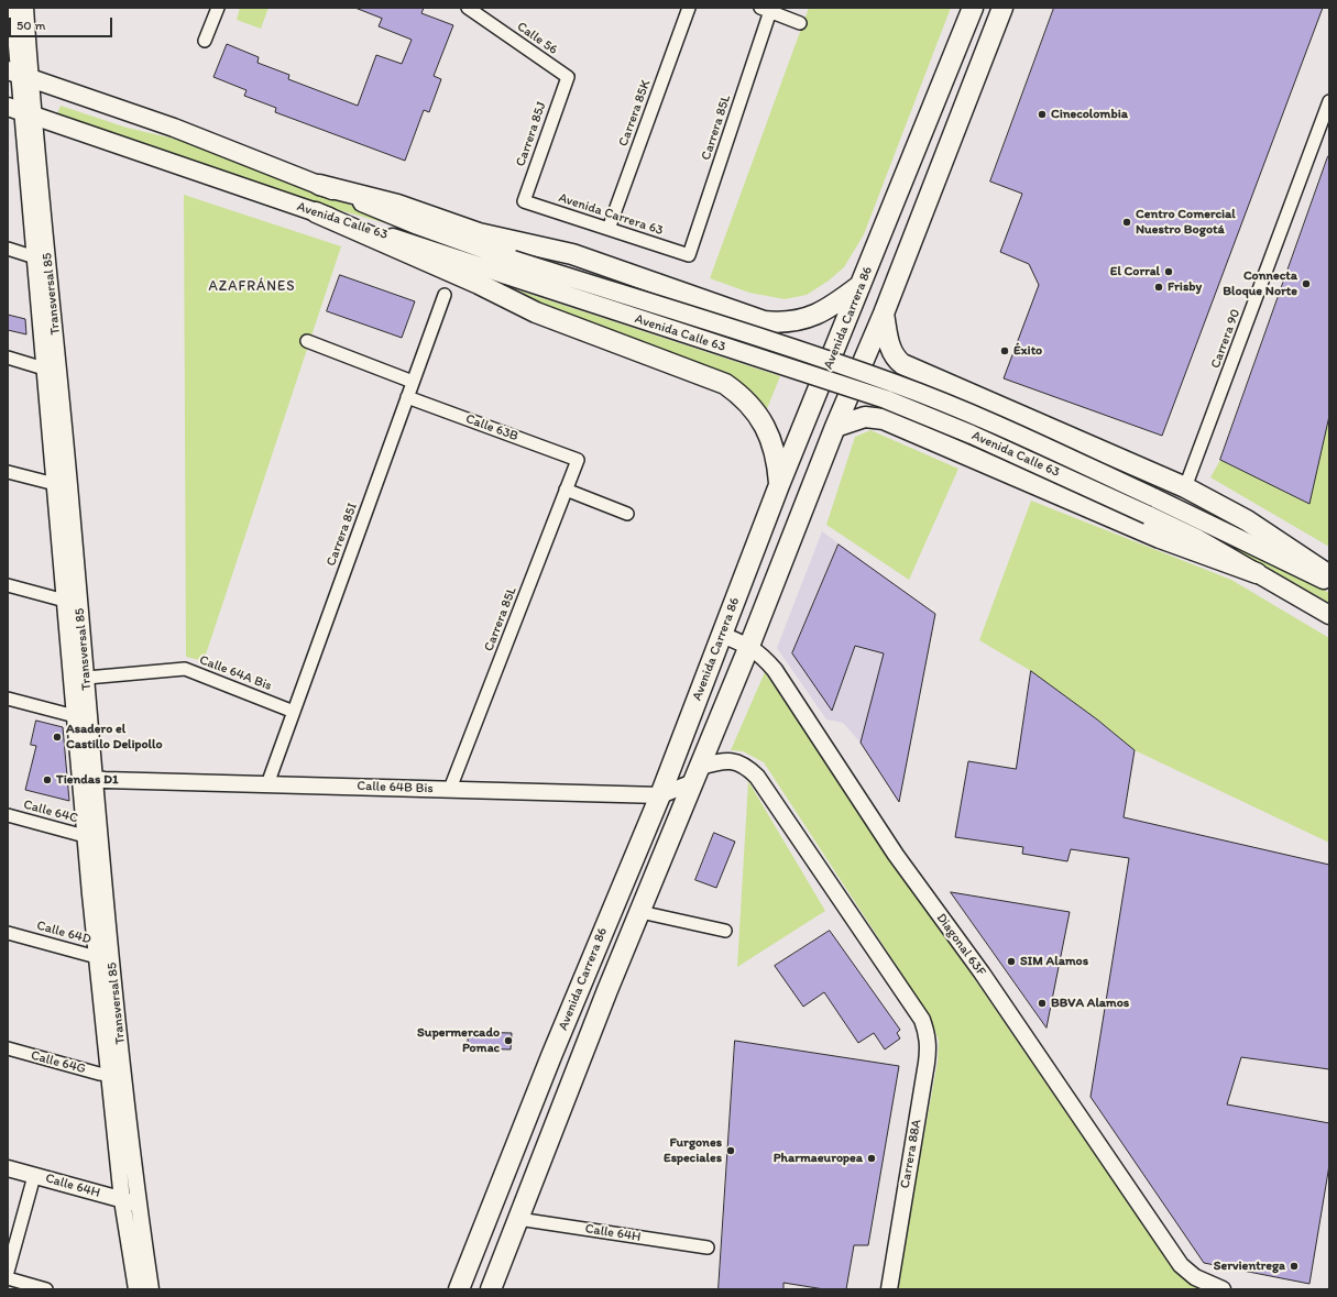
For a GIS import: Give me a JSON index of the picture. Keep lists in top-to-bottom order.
{
  "streets": {
    "main road": ["Avenida Calle 63", "Avenida Carrera 86"],
    "street": [
      "Calle 56",
      "Carrera 85K",
      "Carrera 85L",
      "Carrera 85J",
      "Avenida Carrera 63",
      "Transversal 85",
      "Carrera 90",
      "Calle 63B",
      "Carrera 85I",
      "Calle 64A Bis",
      "Calle 64B Bis",
      "Calle 64C",
      "Calle 64D",
      "Diagonal 63F",
      "Calle 64G",
      "Carrera 88A",
      "Calle 64H"
    ]
  },
  "crossings": [
    ["Calle 56", "Carrera 85J"],
    ["Carrera 85K", "Avenida Carrera 63"],
    ["Carrera 85L", "Avenida Carrera 63"],
    ["Carrera 85L", "Calle 63B"],
    ["Carrera 85L", "Calle 64B Bis"],
    ["Carrera 85J", "Avenida Carrera 63"],
    ["Avenida Calle 63", "Transversal 85"],
    ["Transversal 85", "Calle 64A Bis"],
    ["Transversal 85", "Calle 64B Bis"],
    ["Transversal 85", "Calle 64C"],
    ["Transversal 85", "Calle 64D"],
    ["Transversal 85", "Calle 64G"],
    ["Transversal 85", "Calle 64H"],
    ["Avenida Carrera 86", "Calle 64B Bis"],
    ["Avenida Carrera 86", "Diagonal 63F"],
    ["Avenida Carrera 86", "Carrera 88A"],
    ["Avenida Carrera 86", "Calle 64H"],
    ["Calle 63B", "Carrera 85I"],
    ["Carrera 85I", "Calle 64A Bis"],
    ["Carrera 85I", "Calle 64B Bis"],
    ["Calle 64B Bis", "Carrera 88A"]
  ],
  "districts": ["AZAFRÁNES"],
  "places": [
    "Cinecolombia",
    "Centro Comercial Nuestro Bogotá",
    "El Corral",
    "Connecta Bloque Norte",
    "Frisby",
    "Éxito",
    "Asadero el Castillo Delipollo",
    "Tiendas D1",
    "SIM Alamos",
    "BBVA Alamos",
    "Supermercado Pomac",
    "Furgones Especiales",
    "Pharmaeuropea",
    "Servientrega"
  ],
  "scale_bar": "50 m"
}
